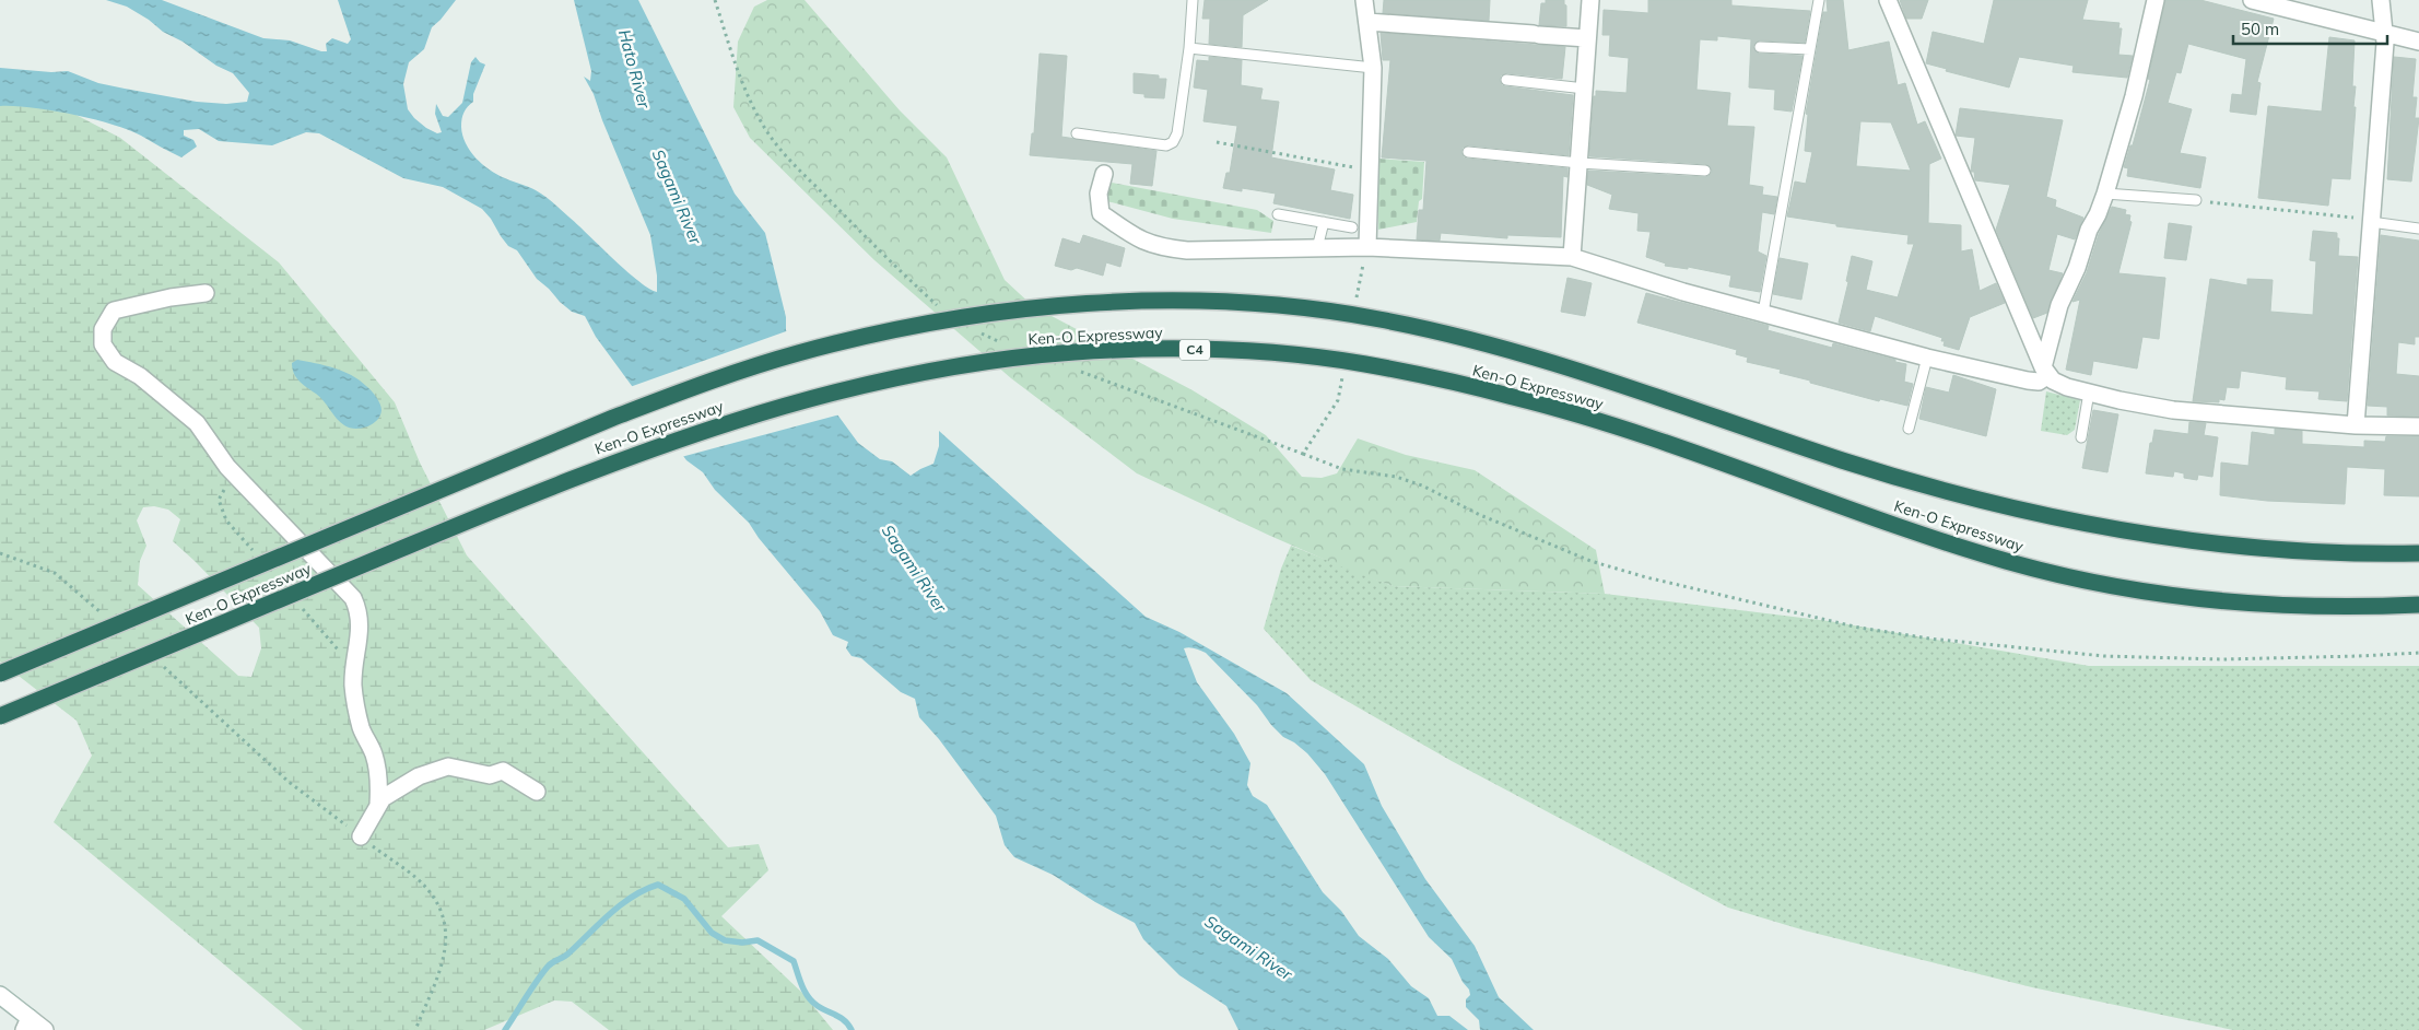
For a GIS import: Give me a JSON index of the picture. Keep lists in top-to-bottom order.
{
  "streets": {
    "highway": ["Ken-O Expressway", "C4"]
  },
  "water": ["Hato River", "Sagami River"],
  "scale_bar": "50 m"
}
